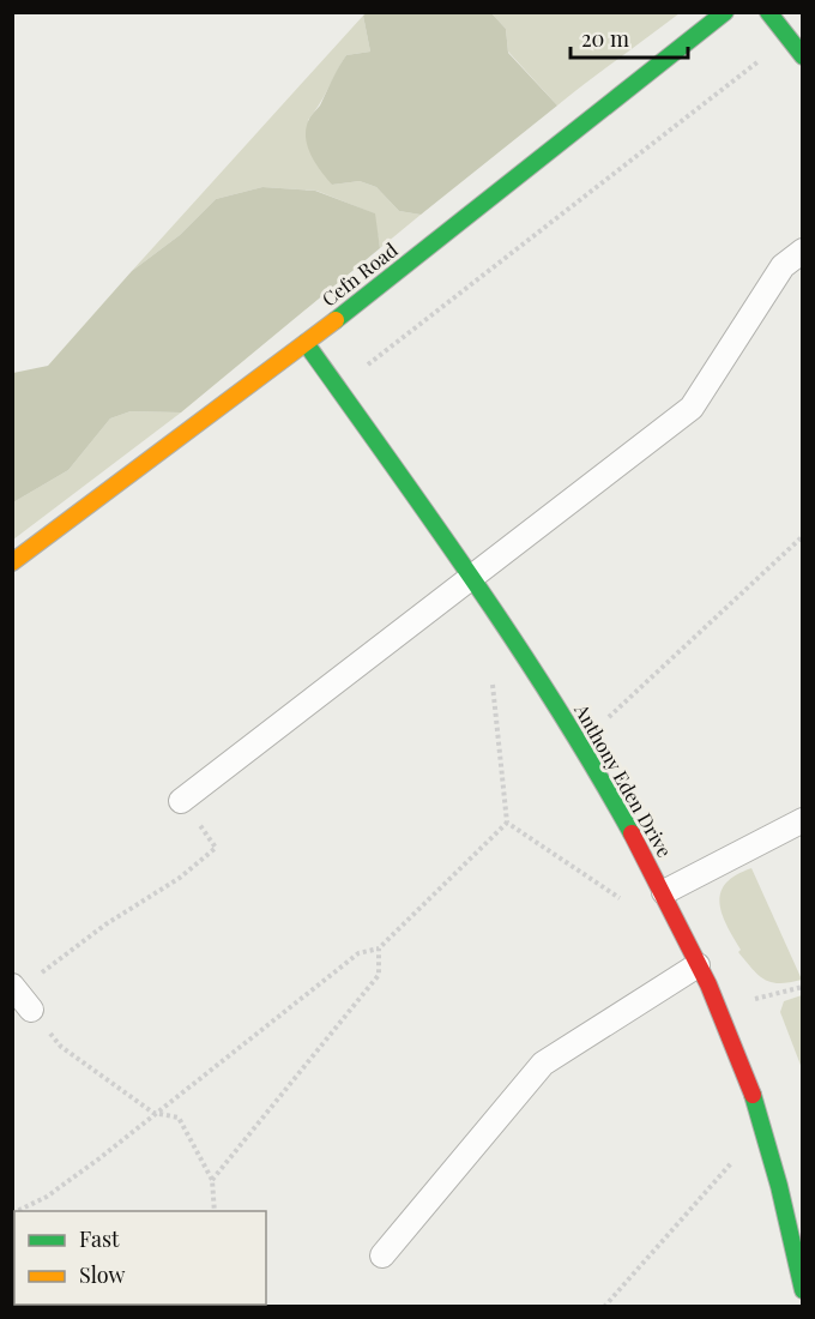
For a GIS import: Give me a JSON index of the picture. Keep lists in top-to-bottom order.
{
  "streets": {
    "street": ["Cefn Road", "Anthony Eden Drive"]
  },
  "crossings": [
    ["Cefn Road", "Anthony Eden Drive"]
  ],
  "legend": ["Fast", "Slow"],
  "scale_bar": "20 m"
}
